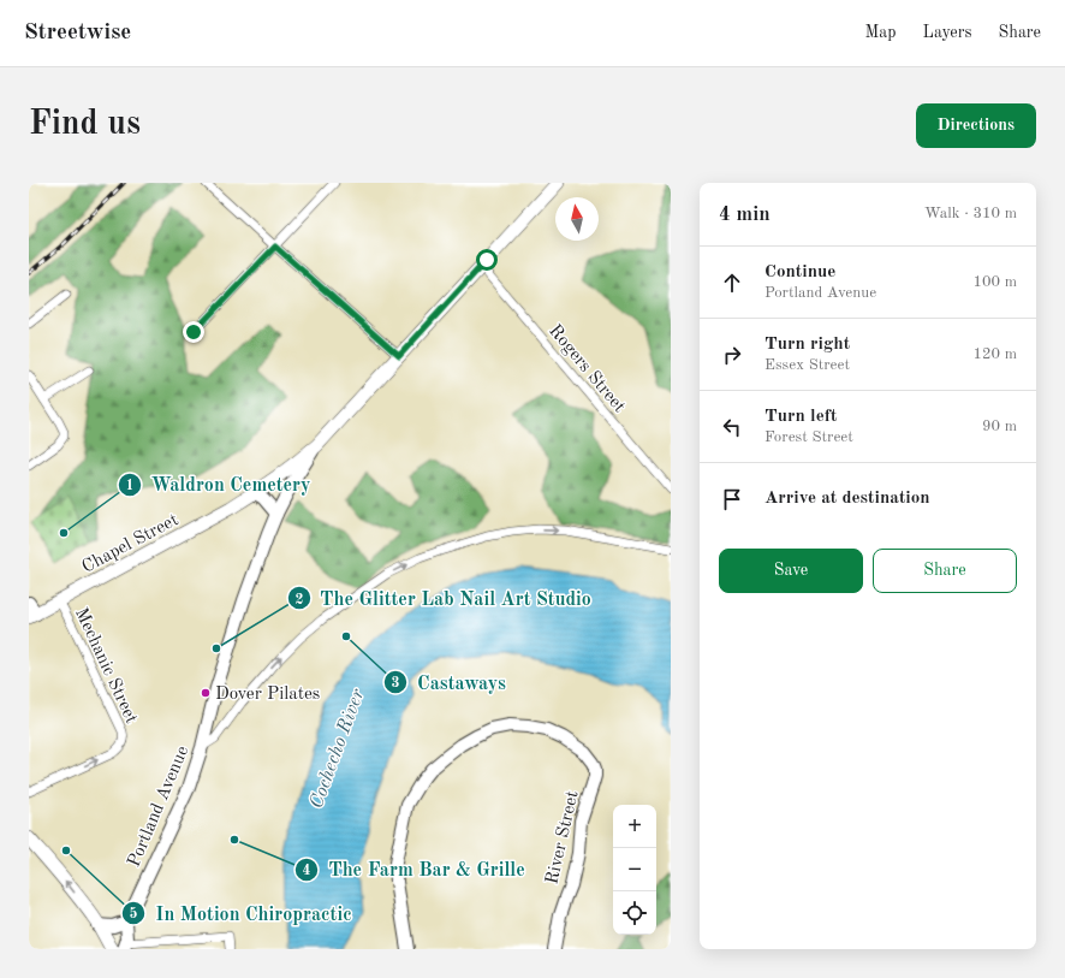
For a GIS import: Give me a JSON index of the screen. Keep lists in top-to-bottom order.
{
  "streets": {
    "main road": ["Chapel Street", "Portland Avenue", "River Street"],
    "street": ["Rogers Street", "Mechanic Street"]
  },
  "crossings": [
    ["Rogers Street", "Portland Avenue"],
    ["Chapel Street", "Mechanic Street"],
    ["Chapel Street", "Portland Avenue"]
  ],
  "water": ["Cochecho River"],
  "places": [
    "Waldron Cemetery",
    "Castaways",
    "The Glitter Lab Nail Art Studio",
    "Dover Pilates",
    "The Farm Bar & Grille",
    "In Motion Chiropractic"
  ],
  "north": "top",
  "page": {
    "header": "Streetwise",
    "nav": ["Map", "Layers", "Share"],
    "buttons": [
      "Directions",
      ["Save", "Share"]
    ],
    "title": "Find us",
    "heading": ["4 min", "Walk · 310 m"],
    "list": [
      ["Continue", "Portland Avenue", "100 m"],
      ["Turn right", "Essex Street", "120 m"],
      ["Turn left", "Forest Street", "90 m"],
      "Arrive at destination"
    ],
    "map_buttons": ["+", "−"]
  }
}
